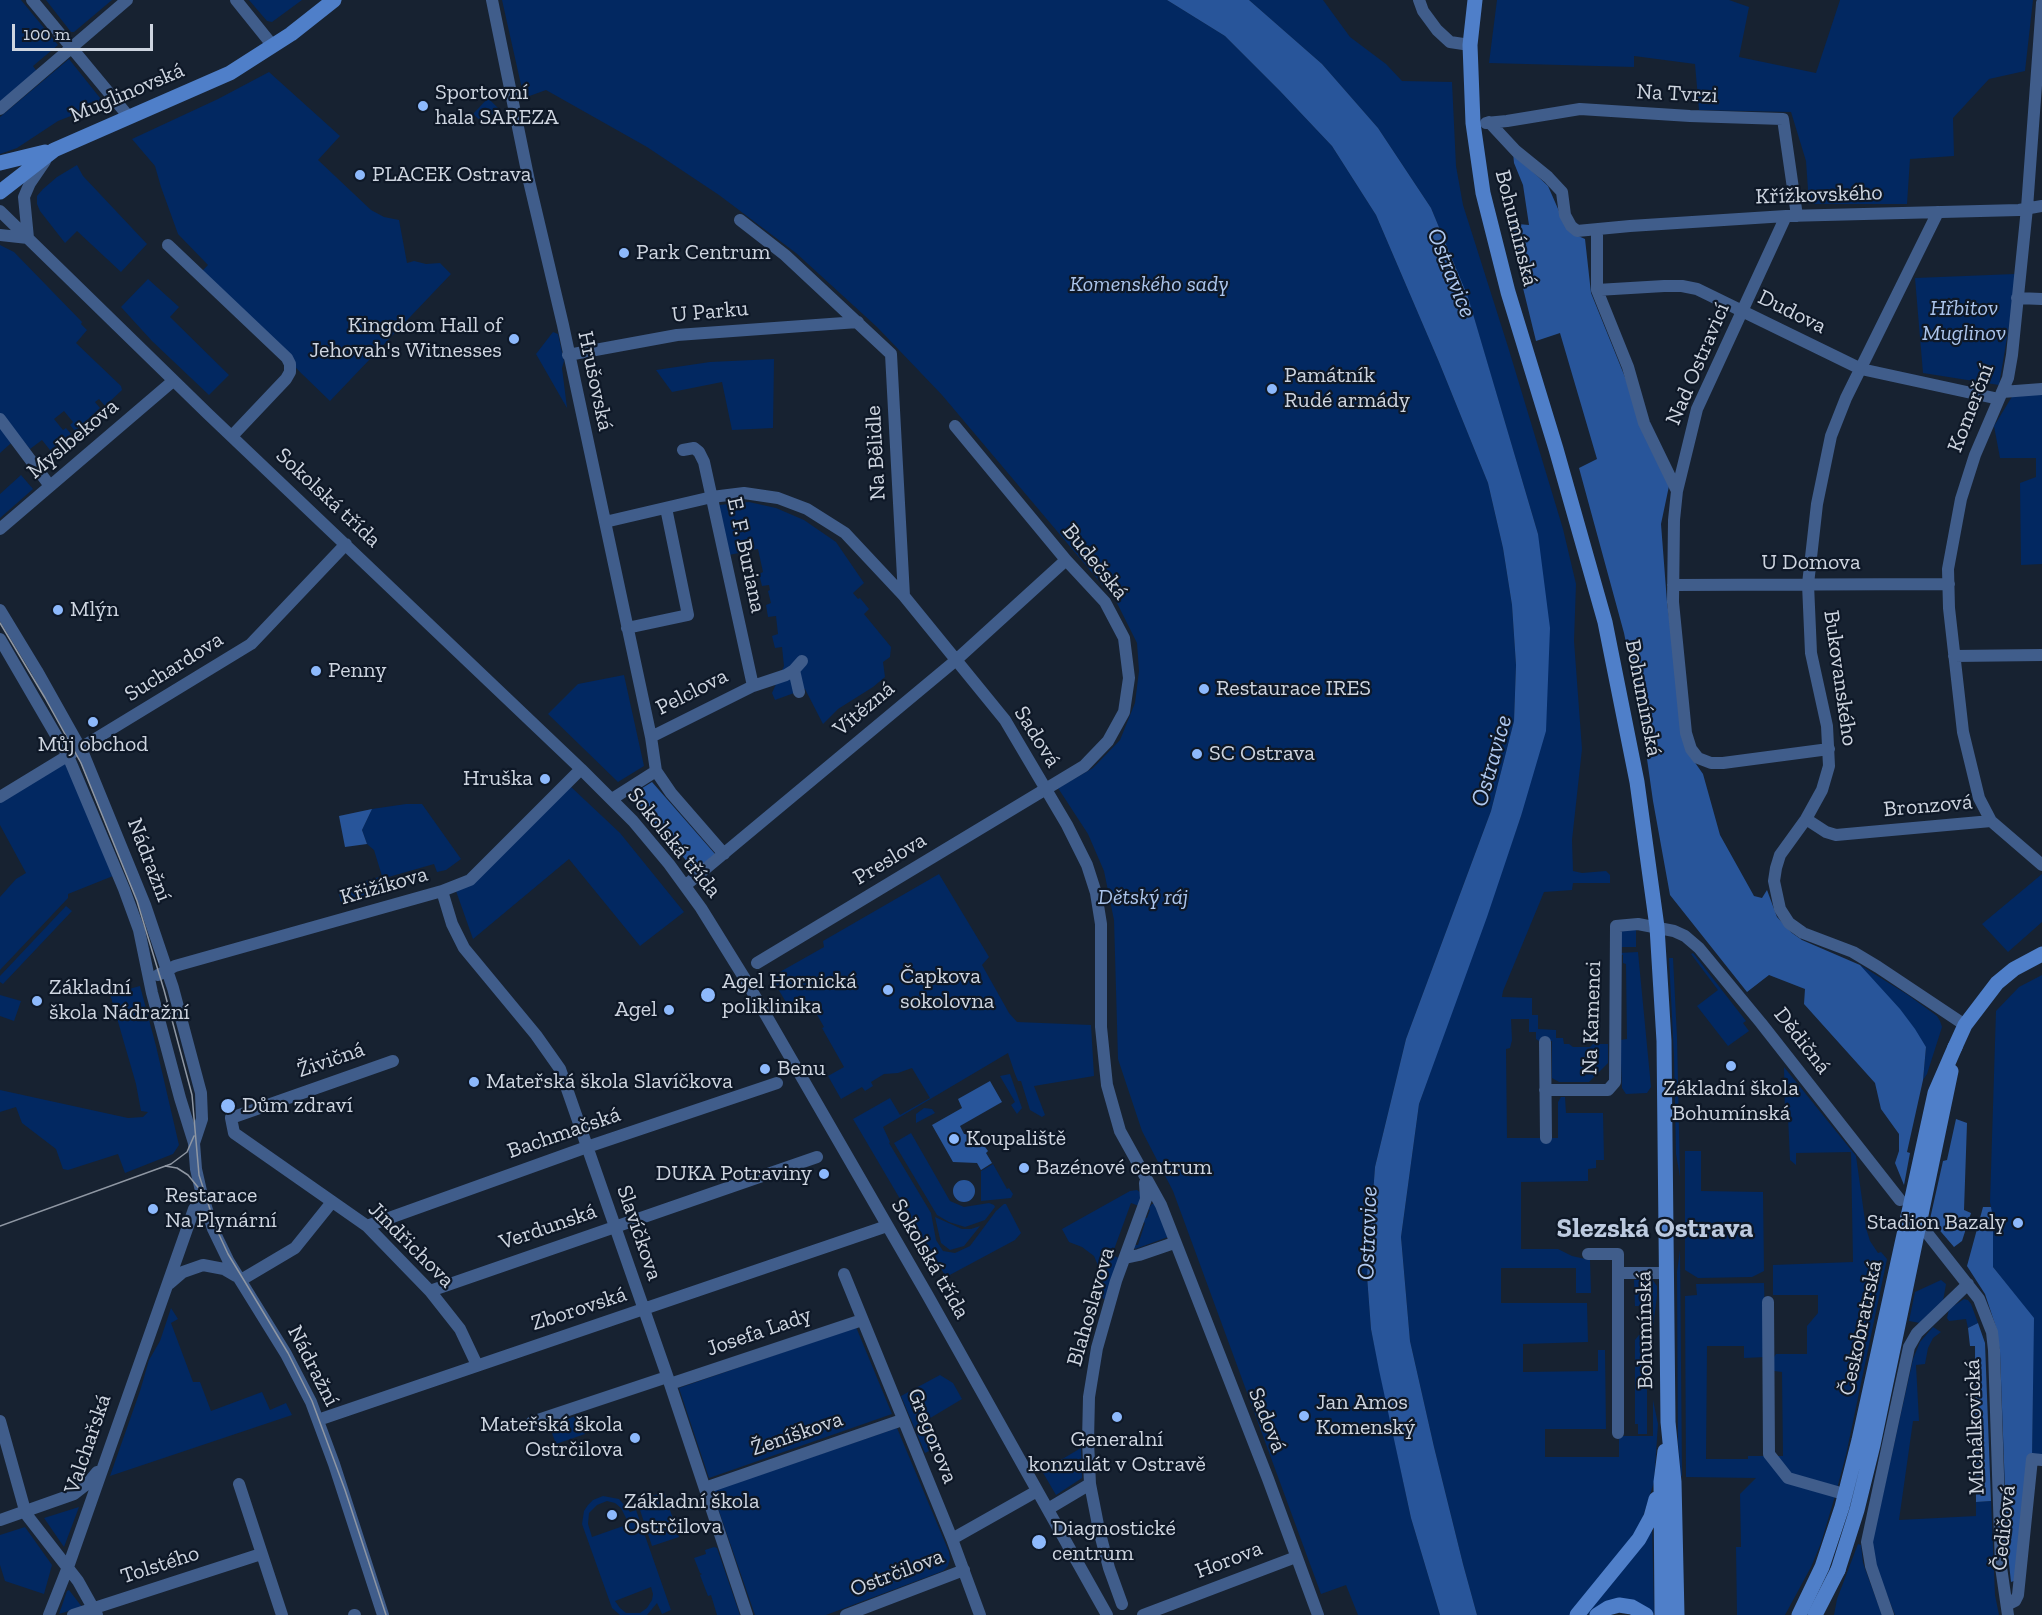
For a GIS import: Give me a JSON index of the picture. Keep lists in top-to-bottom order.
{
  "streets": {
    "main road": ["Muglinovská", "Bohumínská", "Českobratrská"],
    "street": [
      "Na Tvrzi",
      "Křížkovského",
      "U Parku",
      "Dudova",
      "Nad Ostravicí",
      "Hrušovská",
      "Komerční",
      "Myslbekova",
      "Na Bělidle",
      "Sokolská třída",
      "E. F. Buriana",
      "Budečská",
      "U Domova",
      "Suchardova",
      "Bukovanského",
      "Pelclova",
      "Vítězná",
      "Sadová",
      "Bronzová",
      "Preslova",
      "Nádražní",
      "Křižíkova",
      "Na Kamenci",
      "Dědičná",
      "Živičná",
      "Bachmačská",
      "Verdunská",
      "Slavíčkova",
      "Jindřichova",
      "Blahoslavova",
      "Zborovská",
      "Josefa Lady",
      "Michálkovická",
      "Ženíškova",
      "Gregorova",
      "Valchařská",
      "Čedičová",
      "Horova",
      "Tolstého",
      "Ostrčilova"
    ]
  },
  "crossings": [
    ["Na Tvrzi", "Křížkovského"],
    ["Na Tvrzi", "Bohumínská"],
    ["Na Tvrzi", "Nad Ostravicí"],
    ["Křížkovského", "Nad Ostravicí"],
    ["Křížkovského", "Komerční"],
    ["Křížkovského", "Bukovanského"],
    ["Bohumínská", "Na Kamenci"],
    ["Bohumínská", "Dědičná"],
    ["U Parku", "Hrušovská"],
    ["U Parku", "Na Bělidle"],
    ["Dudova", "Nad Ostravicí"],
    ["Dudova", "Bukovanského"],
    ["Nad Ostravicí", "U Domova"],
    ["Nad Ostravicí", "Bukovanského"],
    ["Hrušovská", "Pelclova"],
    ["Hrušovská", "Sadová"],
    ["Komerční", "U Domova"],
    ["Komerční", "Bronzová"],
    ["Myslbekova", "Sokolská třída"],
    ["Na Bělidle", "Sadová"],
    ["Sokolská třída", "Suchardova"],
    ["Sokolská třída", "Vítězná"],
    ["Sokolská třída", "Křižíkova"],
    ["Sokolská třída", "Zborovská"],
    ["E. F. Buriana", "Pelclova"],
    ["E. F. Buriana", "Sadová"],
    ["Budečská", "Vítězná"],
    ["Budečská", "Sadová"],
    ["Budečská", "Preslova"],
    ["U Domova", "Bukovanského"],
    ["Suchardova", "Nádražní"],
    ["Bukovanského", "Bronzová"],
    ["Bukovanského", "Českobratrská"],
    ["Vítězná", "Sadová"],
    ["Sadová", "Preslova"],
    ["Sadová", "Blahoslavova"],
    ["Sadová", "Horova"],
    ["Nádražní", "Křižíkova"],
    ["Nádražní", "Zborovská"],
    ["Nádražní", "Valchařská"],
    ["Křižíkova", "Slavíčkova"],
    ["Na Kamenci", "Dědičná"],
    ["Živičná", "Jindřichova"],
    ["Bachmačská", "Slavíčkova"],
    ["Bachmačská", "Jindřichova"],
    ["Verdunská", "Slavíčkova"],
    ["Verdunská", "Jindřichova"],
    ["Slavíčkova", "Zborovská"],
    ["Slavíčkova", "Josefa Lady"],
    ["Slavíčkova", "Ženíškova"],
    ["Jindřichova", "Zborovská"],
    ["Josefa Lady", "Gregorova"],
    ["Michálkovická", "Čedičová"],
    ["Ženíškova", "Gregorova"],
    ["Gregorova", "Ostrčilova"]
  ],
  "districts": ["Slezská Ostrava"],
  "water": ["Ostravice"],
  "parks": ["Komenského sady", "Hřbitov Muglinov", "Dětský ráj"],
  "places": [
    "Sportovní hala SAREZA",
    "PLACEK Ostrava",
    "Park Centrum",
    "Kingdom Hall of Jehovah's Witnesses",
    "Památník Rudé armády",
    "Mlýn",
    "Penny",
    "Restaurace IRES",
    "Můj obchod",
    "SC Ostrava",
    "Hruška",
    "Čapkova sokolovna",
    "Agel Hornická poliklinika",
    "Základní škola Nádražní",
    "Agel",
    "Základní škola Bohumínská",
    "Benu",
    "Mateřská škola Slavíčkova",
    "Dům zdraví",
    "Koupaliště",
    "Bazénové centrum",
    "DUKA Potraviny",
    "Restarace Na Plynární",
    "Stadion Bazaly",
    "Jan Amos Komenský",
    "Generalní konzulát v Ostravě",
    "Mateřská škola Ostrčilova",
    "Základní škola Ostrčilova",
    "Diagnostické centrum"
  ],
  "scale_bar": "100 m"
}
